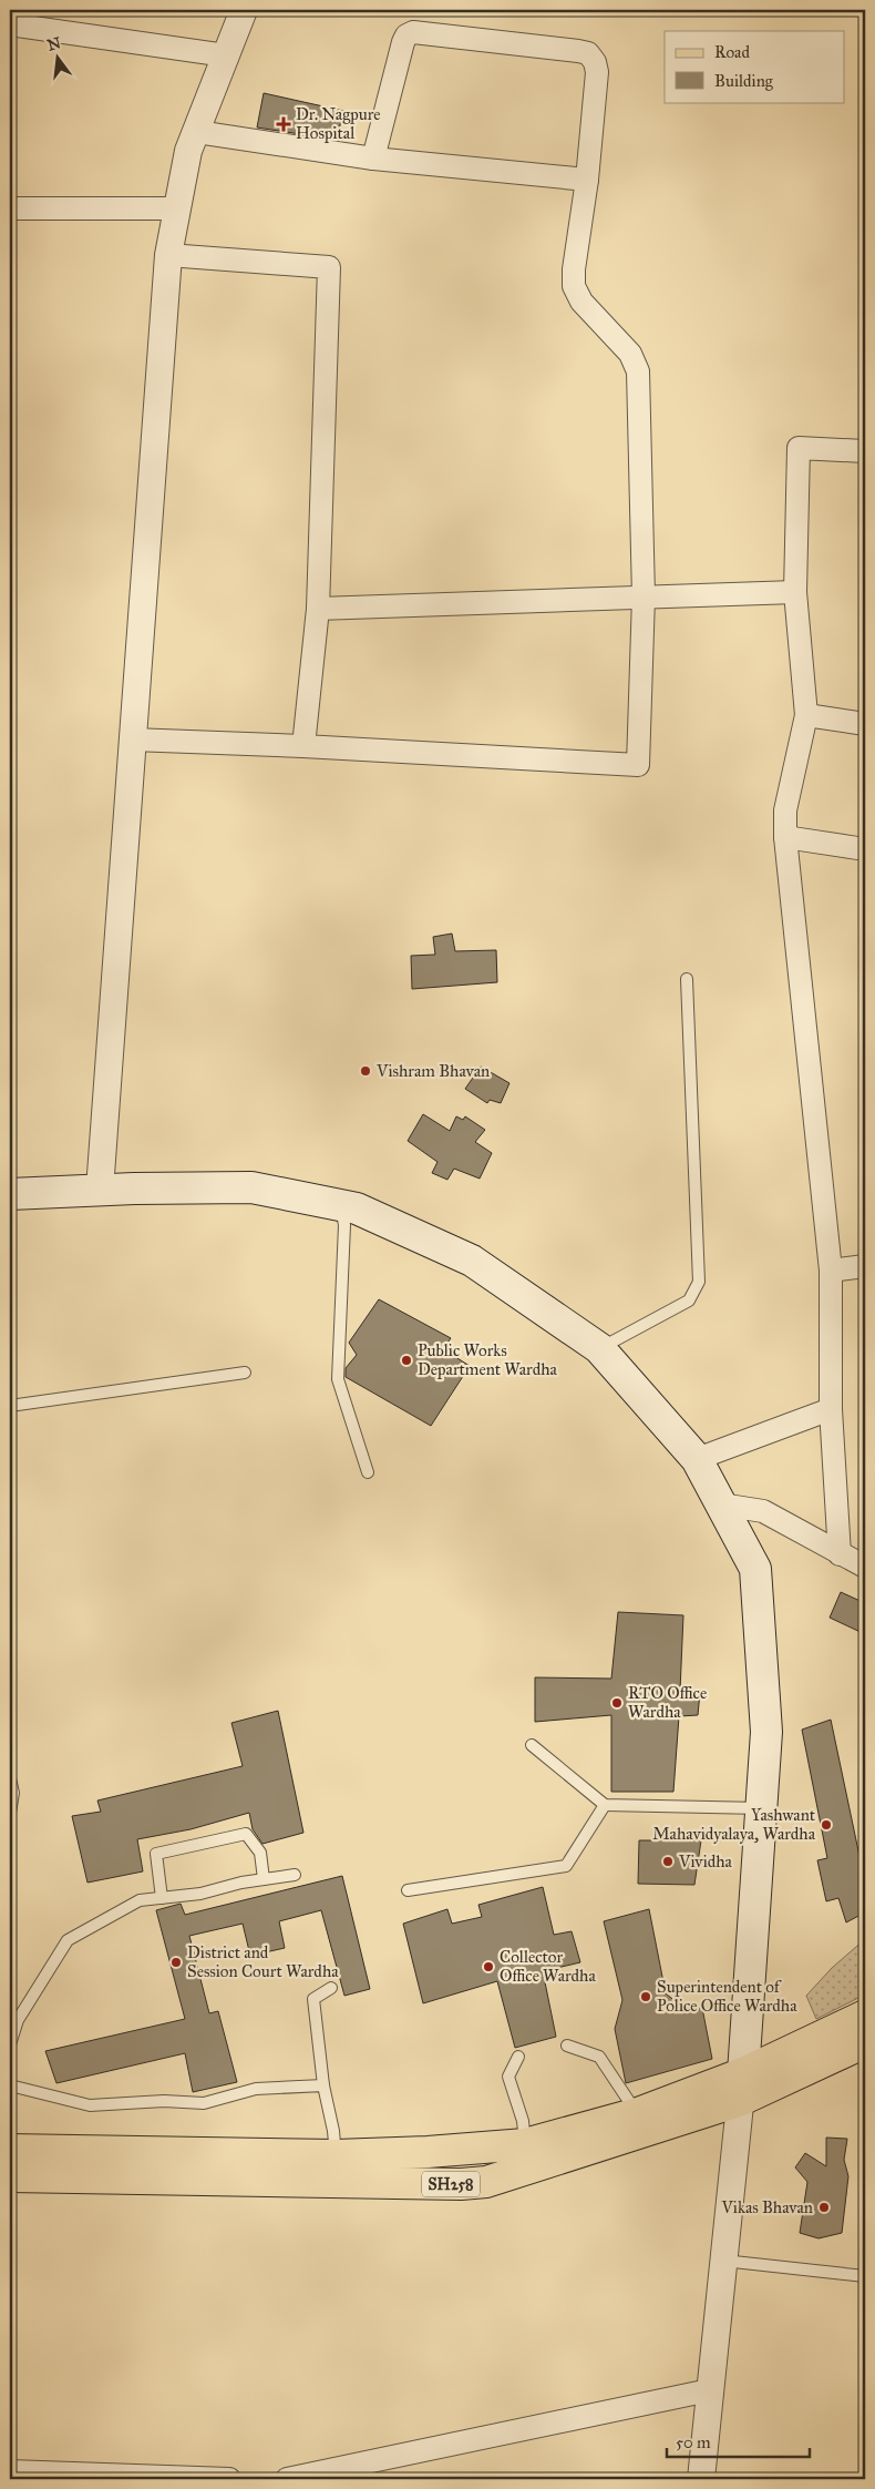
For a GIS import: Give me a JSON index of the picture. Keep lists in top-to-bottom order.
{
  "streets": {
    "main road": ["SH258"]
  },
  "places": {
    "health": ["Dr. Nagpure Hospital"],
    "other": [
      "Vishram Bhavan",
      "Public Works Department Wardha",
      "RTO Office Wardha",
      "Yashwant Mahavidyalaya, Wardha",
      "Vividha",
      "District and Session Court Wardha",
      "Collector Office Wardha",
      "Superintendent of Police Office Wardha",
      "Vikas Bhavan"
    ]
  },
  "legend": ["Road", "Building"],
  "scale_bar": "50 m",
  "north": "top"
}
